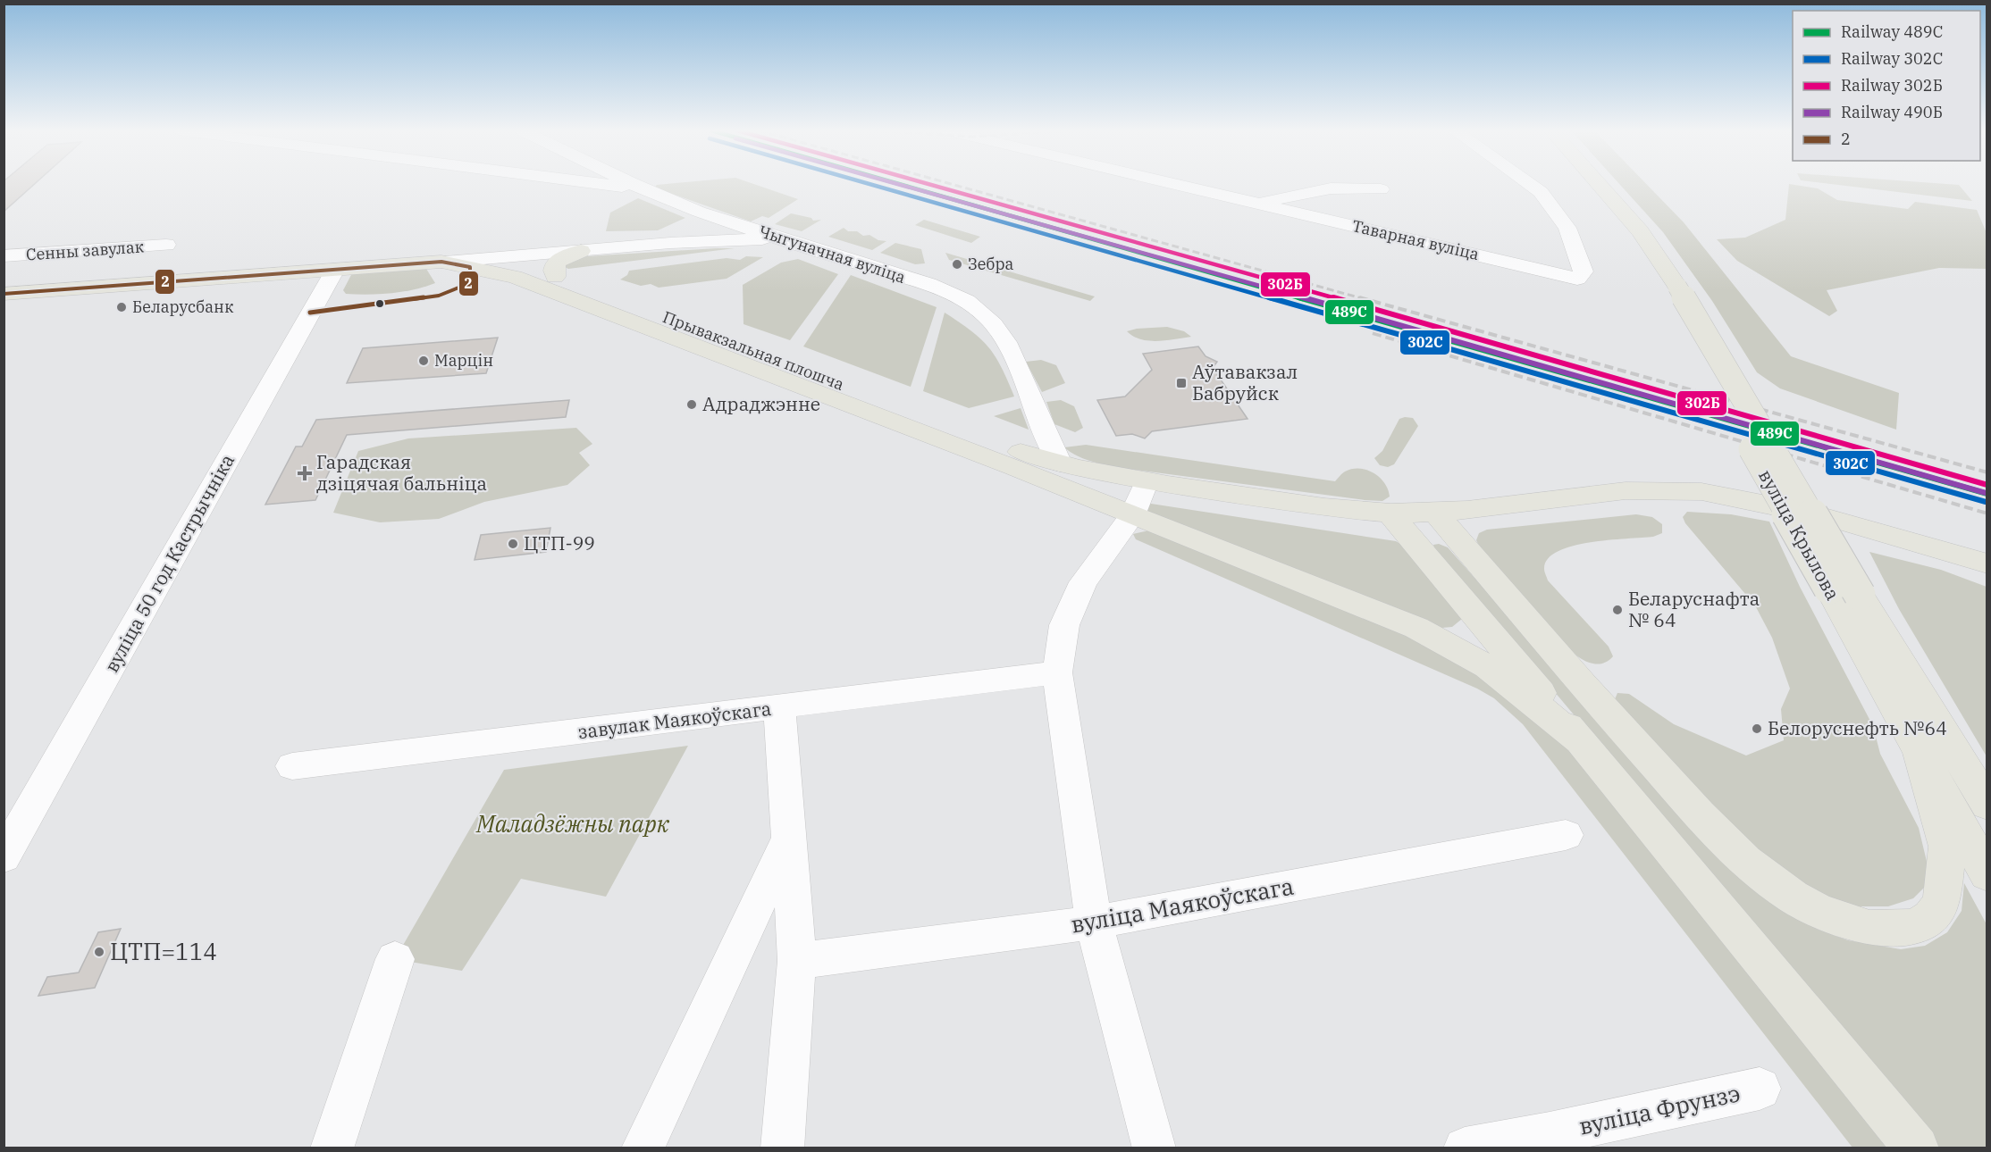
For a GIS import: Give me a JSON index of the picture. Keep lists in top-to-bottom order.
{
  "streets": {
    "main road": ["Прывакзальная плошча", "вуліца Крылова"],
    "street": [
      "Таварная вуліца",
      "Сенны завулак",
      "Чыгуначная вуліца",
      "вуліца 50 год Кастрычніка",
      "завулак Маякоўскага",
      "вуліца Маякоўскага",
      "вуліца Фрунзэ"
    ]
  },
  "crossings": [
    ["Чыгуначная вуліца", "Прывакзальная плошча"]
  ],
  "parks": ["Маладзёжны парк"],
  "places": {
    "other": [
      "Зебра",
      "Беларусбанк",
      "Марцін",
      "Адраджэнне",
      "ЦТП-99",
      "Беларуснафта № 64",
      "Белоруснефть №64",
      "ЦТП=114"
    ],
    "transit": ["Аўтавакзал Бабруйск"],
    "health": ["Гарадская дзіцячая бальніца"]
  },
  "lines": [
    "rail line 489С",
    "rail line 302С",
    "rail line 302Б",
    "rail line 490Б",
    "transit line 2"
  ],
  "legend": [
    "Railway 489С",
    "Railway 302С",
    "Railway 302Б",
    "Railway 490Б",
    "2"
  ]
}
